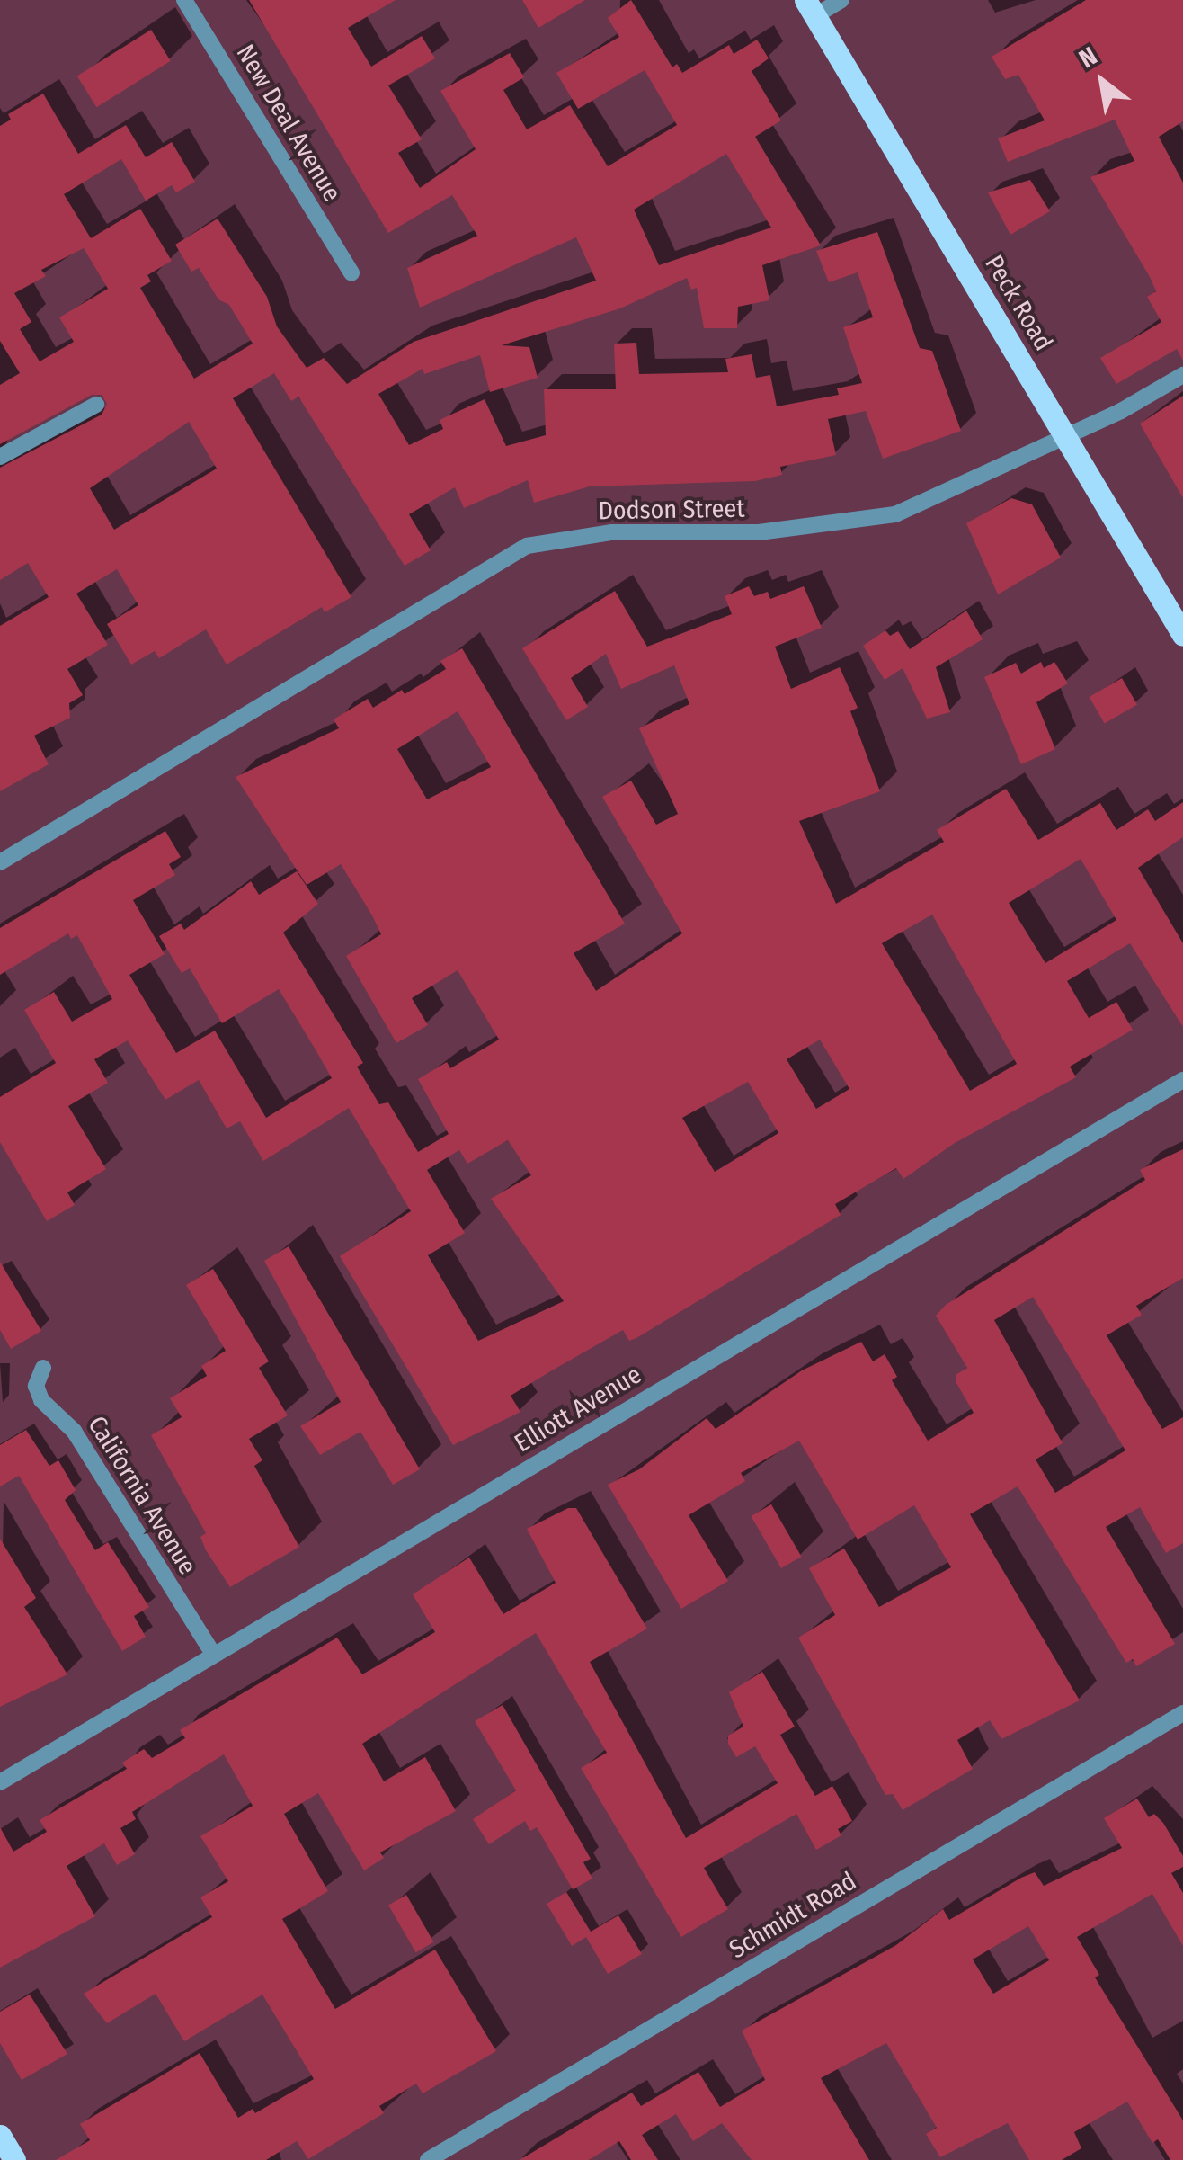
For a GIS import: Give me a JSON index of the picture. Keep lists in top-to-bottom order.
{
  "streets": {
    "main road": ["Peck Road"],
    "street": [
      "New Deal Avenue",
      "Dodson Street",
      "Elliott Avenue",
      "California Avenue",
      "Schmidt Road"
    ]
  },
  "crossings": [
    ["Peck Road", "Dodson Street"],
    ["Elliott Avenue", "California Avenue"]
  ],
  "north": "top left"
}
